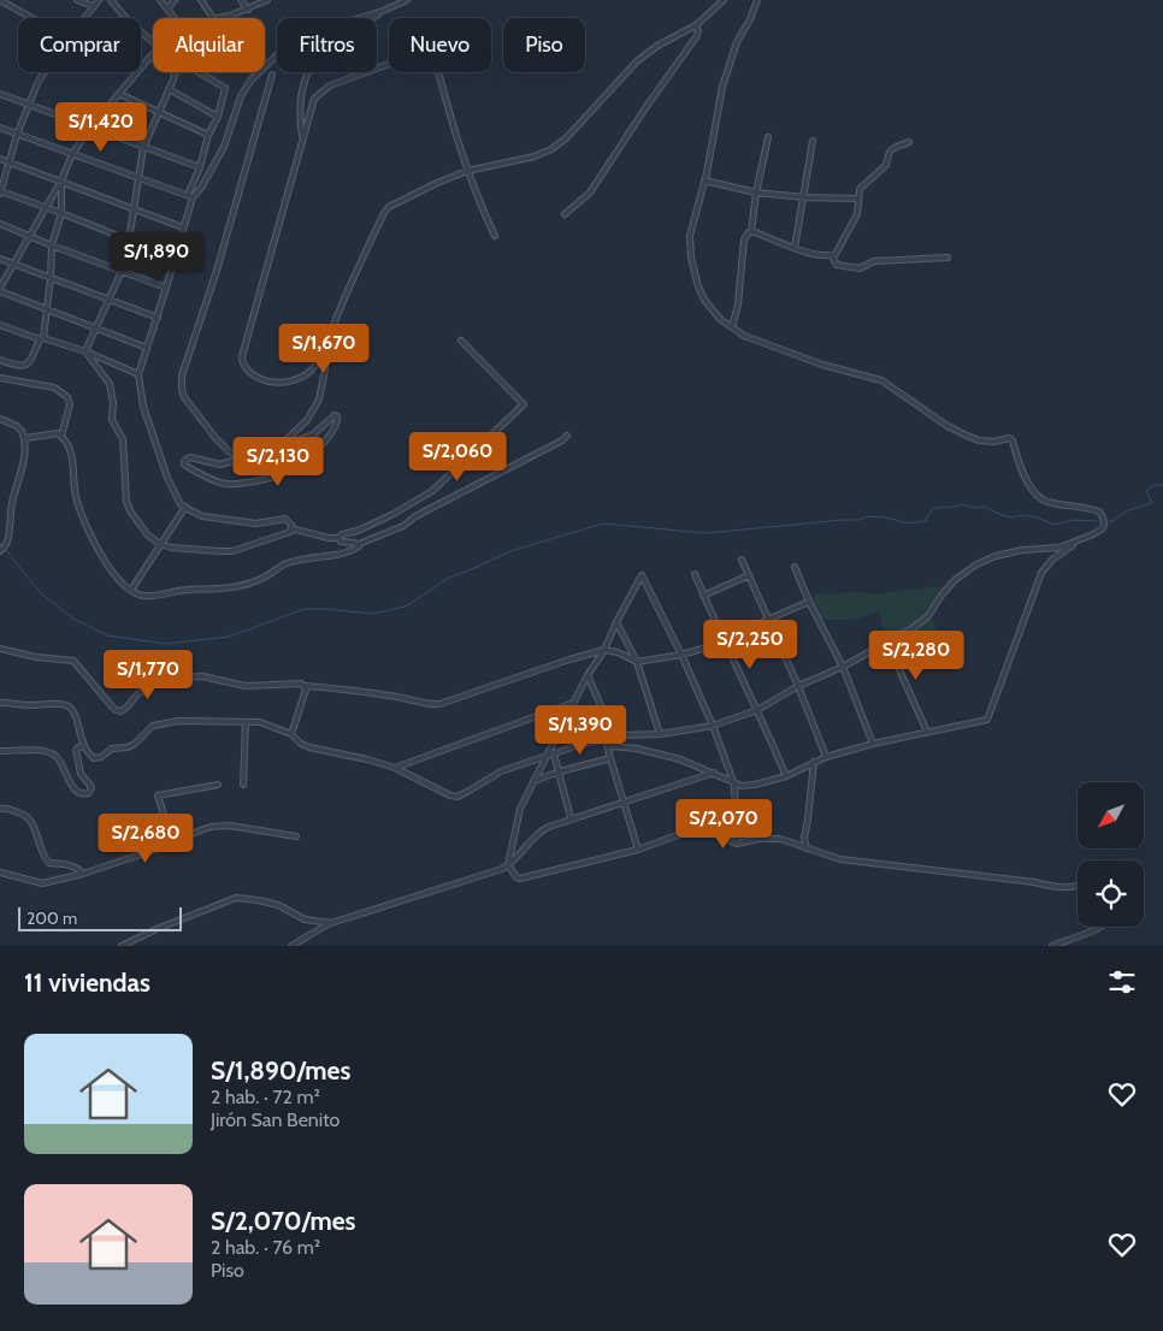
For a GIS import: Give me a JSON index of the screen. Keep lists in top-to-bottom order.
{
  "scale_bar": "200 m",
  "north": "bottom left",
  "page": {
    "chip": [
      "Comprar",
      "Alquilar",
      "Filtros",
      "Nuevo",
      "Piso"
    ],
    "price": [
      "S/1,420",
      "S/1,890",
      "S/1,670",
      "S/2,060",
      "S/2,130",
      "S/2,250",
      "S/2,280",
      "S/1,770",
      "S/1,390",
      "S/2,070",
      "S/2,680"
    ],
    "scale": "200 m",
    "heading": "11 viviendas",
    "list": [
      {
        "name": "S/1,890/mes",
        "note": "2 hab. · 72 m² · Jirón San Benito"
      },
      {
        "name": "S/2,070/mes",
        "note": "2 hab. · 76 m² · Piso"
      }
    ]
  }
}
